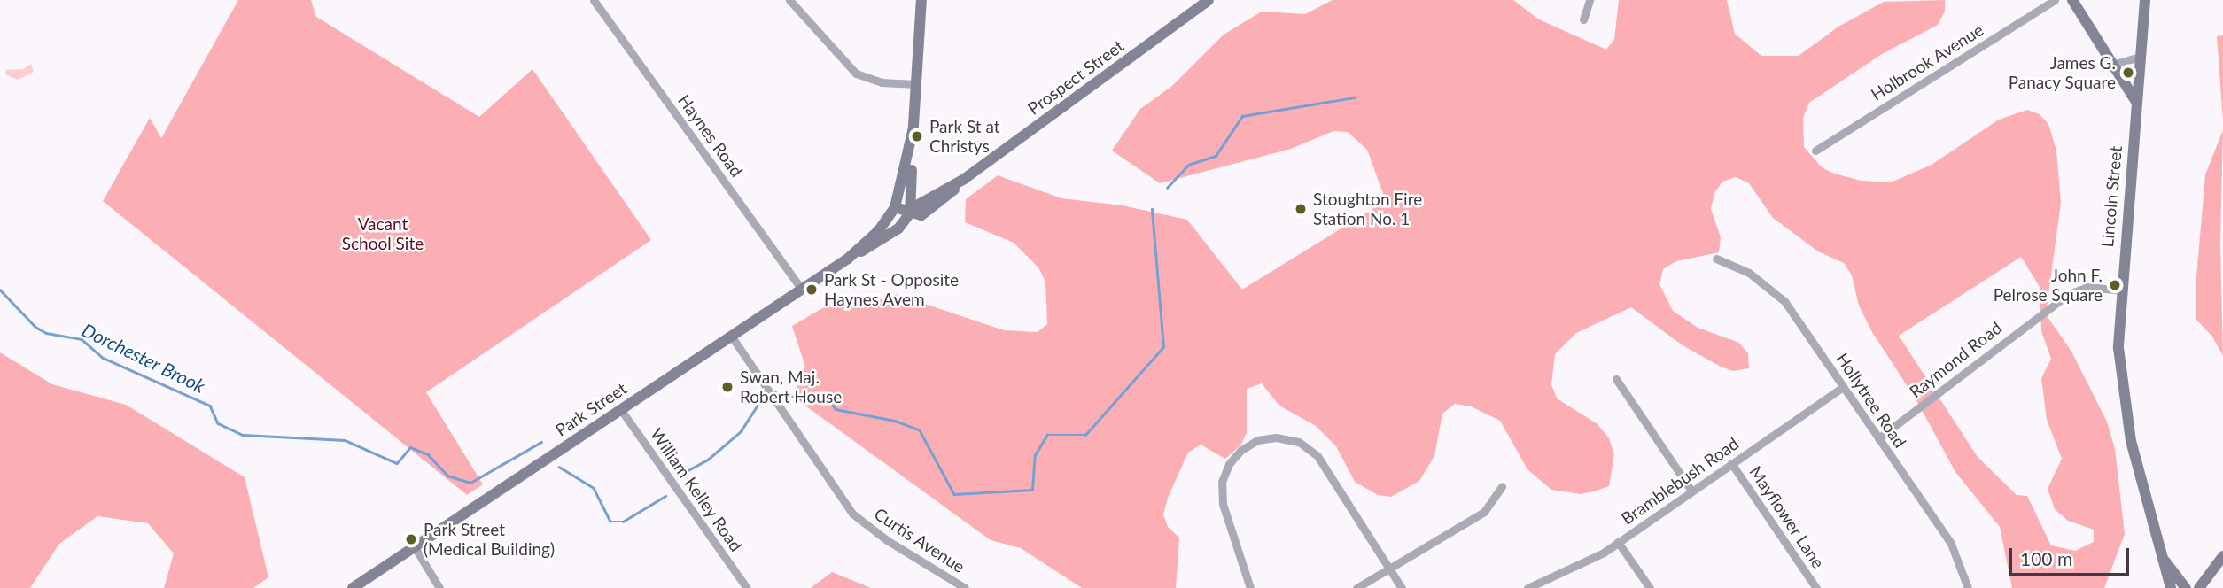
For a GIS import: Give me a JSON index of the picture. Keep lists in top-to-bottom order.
{
  "streets": {
    "street": [
      "Holbrook Avenue",
      "Prospect Street",
      "Haynes Road",
      "Lincoln Street",
      "Raymond Road",
      "Hollytree Road",
      "Park Street",
      "Bramblebush Road",
      "William Kelley Road",
      "Mayflower Lane",
      "Curtis Avenue"
    ]
  },
  "crossings": [
    ["Prospect Street", "Park Street"],
    ["Haynes Road", "Park Street"],
    ["Lincoln Street", "Raymond Road"],
    ["Raymond Road", "Hollytree Road"],
    ["Hollytree Road", "Bramblebush Road"],
    ["Park Street", "William Kelley Road"],
    ["Park Street", "Curtis Avenue"],
    ["Bramblebush Road", "Mayflower Lane"]
  ],
  "water": ["Dorchester Brook"],
  "parks": ["Vacant School Site"],
  "places": [
    "James G. Panacy Square",
    "Park St at Christys",
    "Stoughton Fire Station No. 1",
    "John F. Pelrose Square",
    "Park St - Opposite Haynes Avem",
    "Swan, Maj. Robert House",
    "Park Street (Medical Building)"
  ],
  "scale_bar": "100 m"
}
